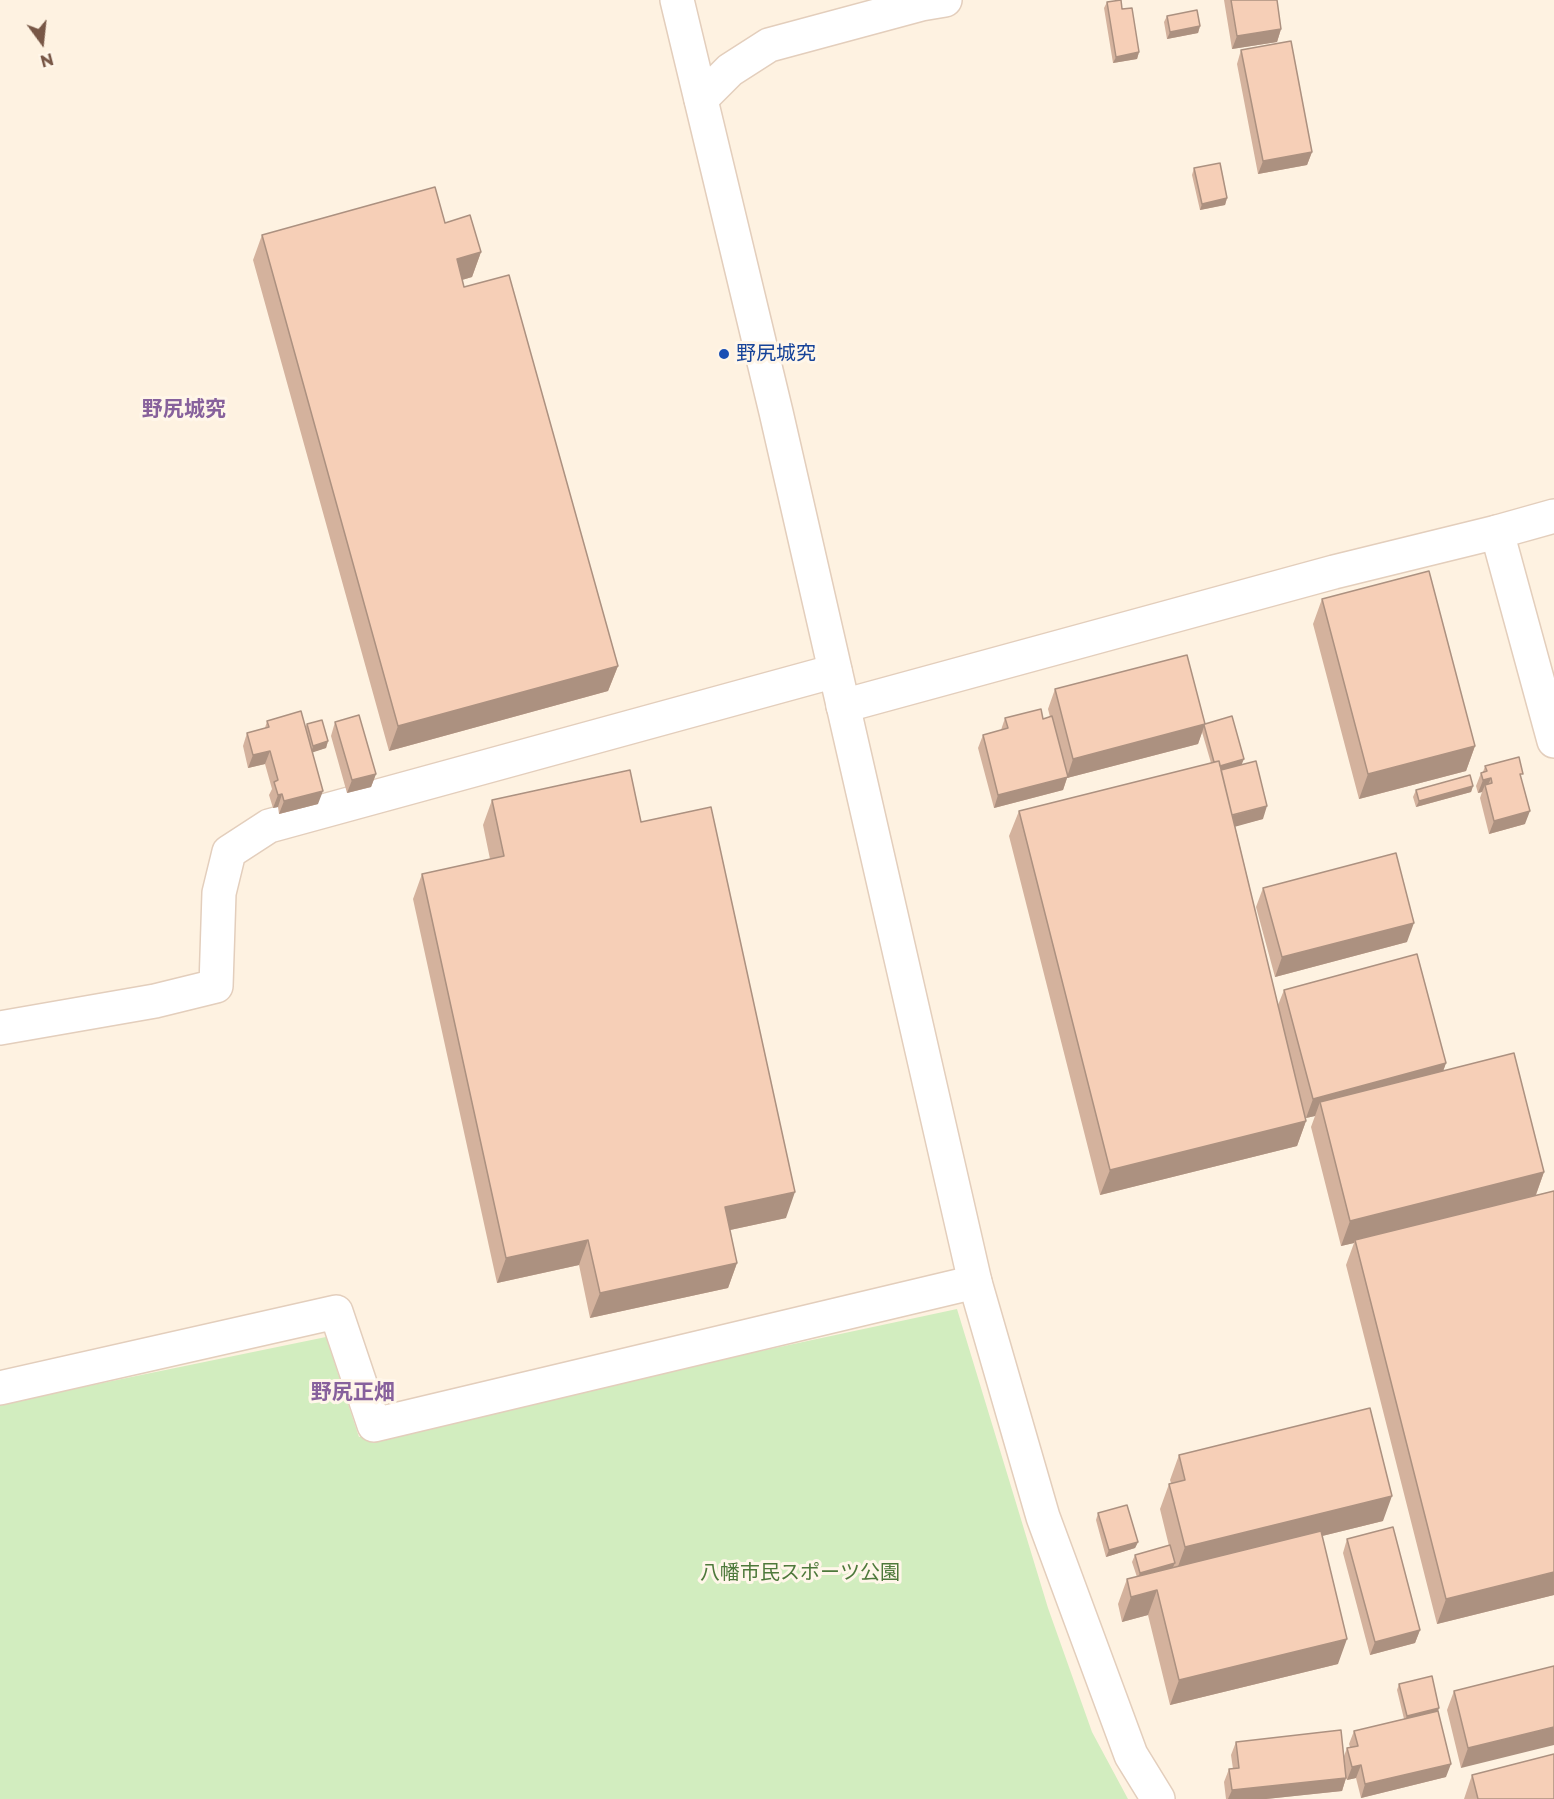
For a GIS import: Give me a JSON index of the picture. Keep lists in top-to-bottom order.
{
  "districts": ["野尻城究", "野尻正畑"],
  "parks": ["八幡市民スポーツ公園"],
  "places": ["野尻城究"],
  "north": "bottom"
}
